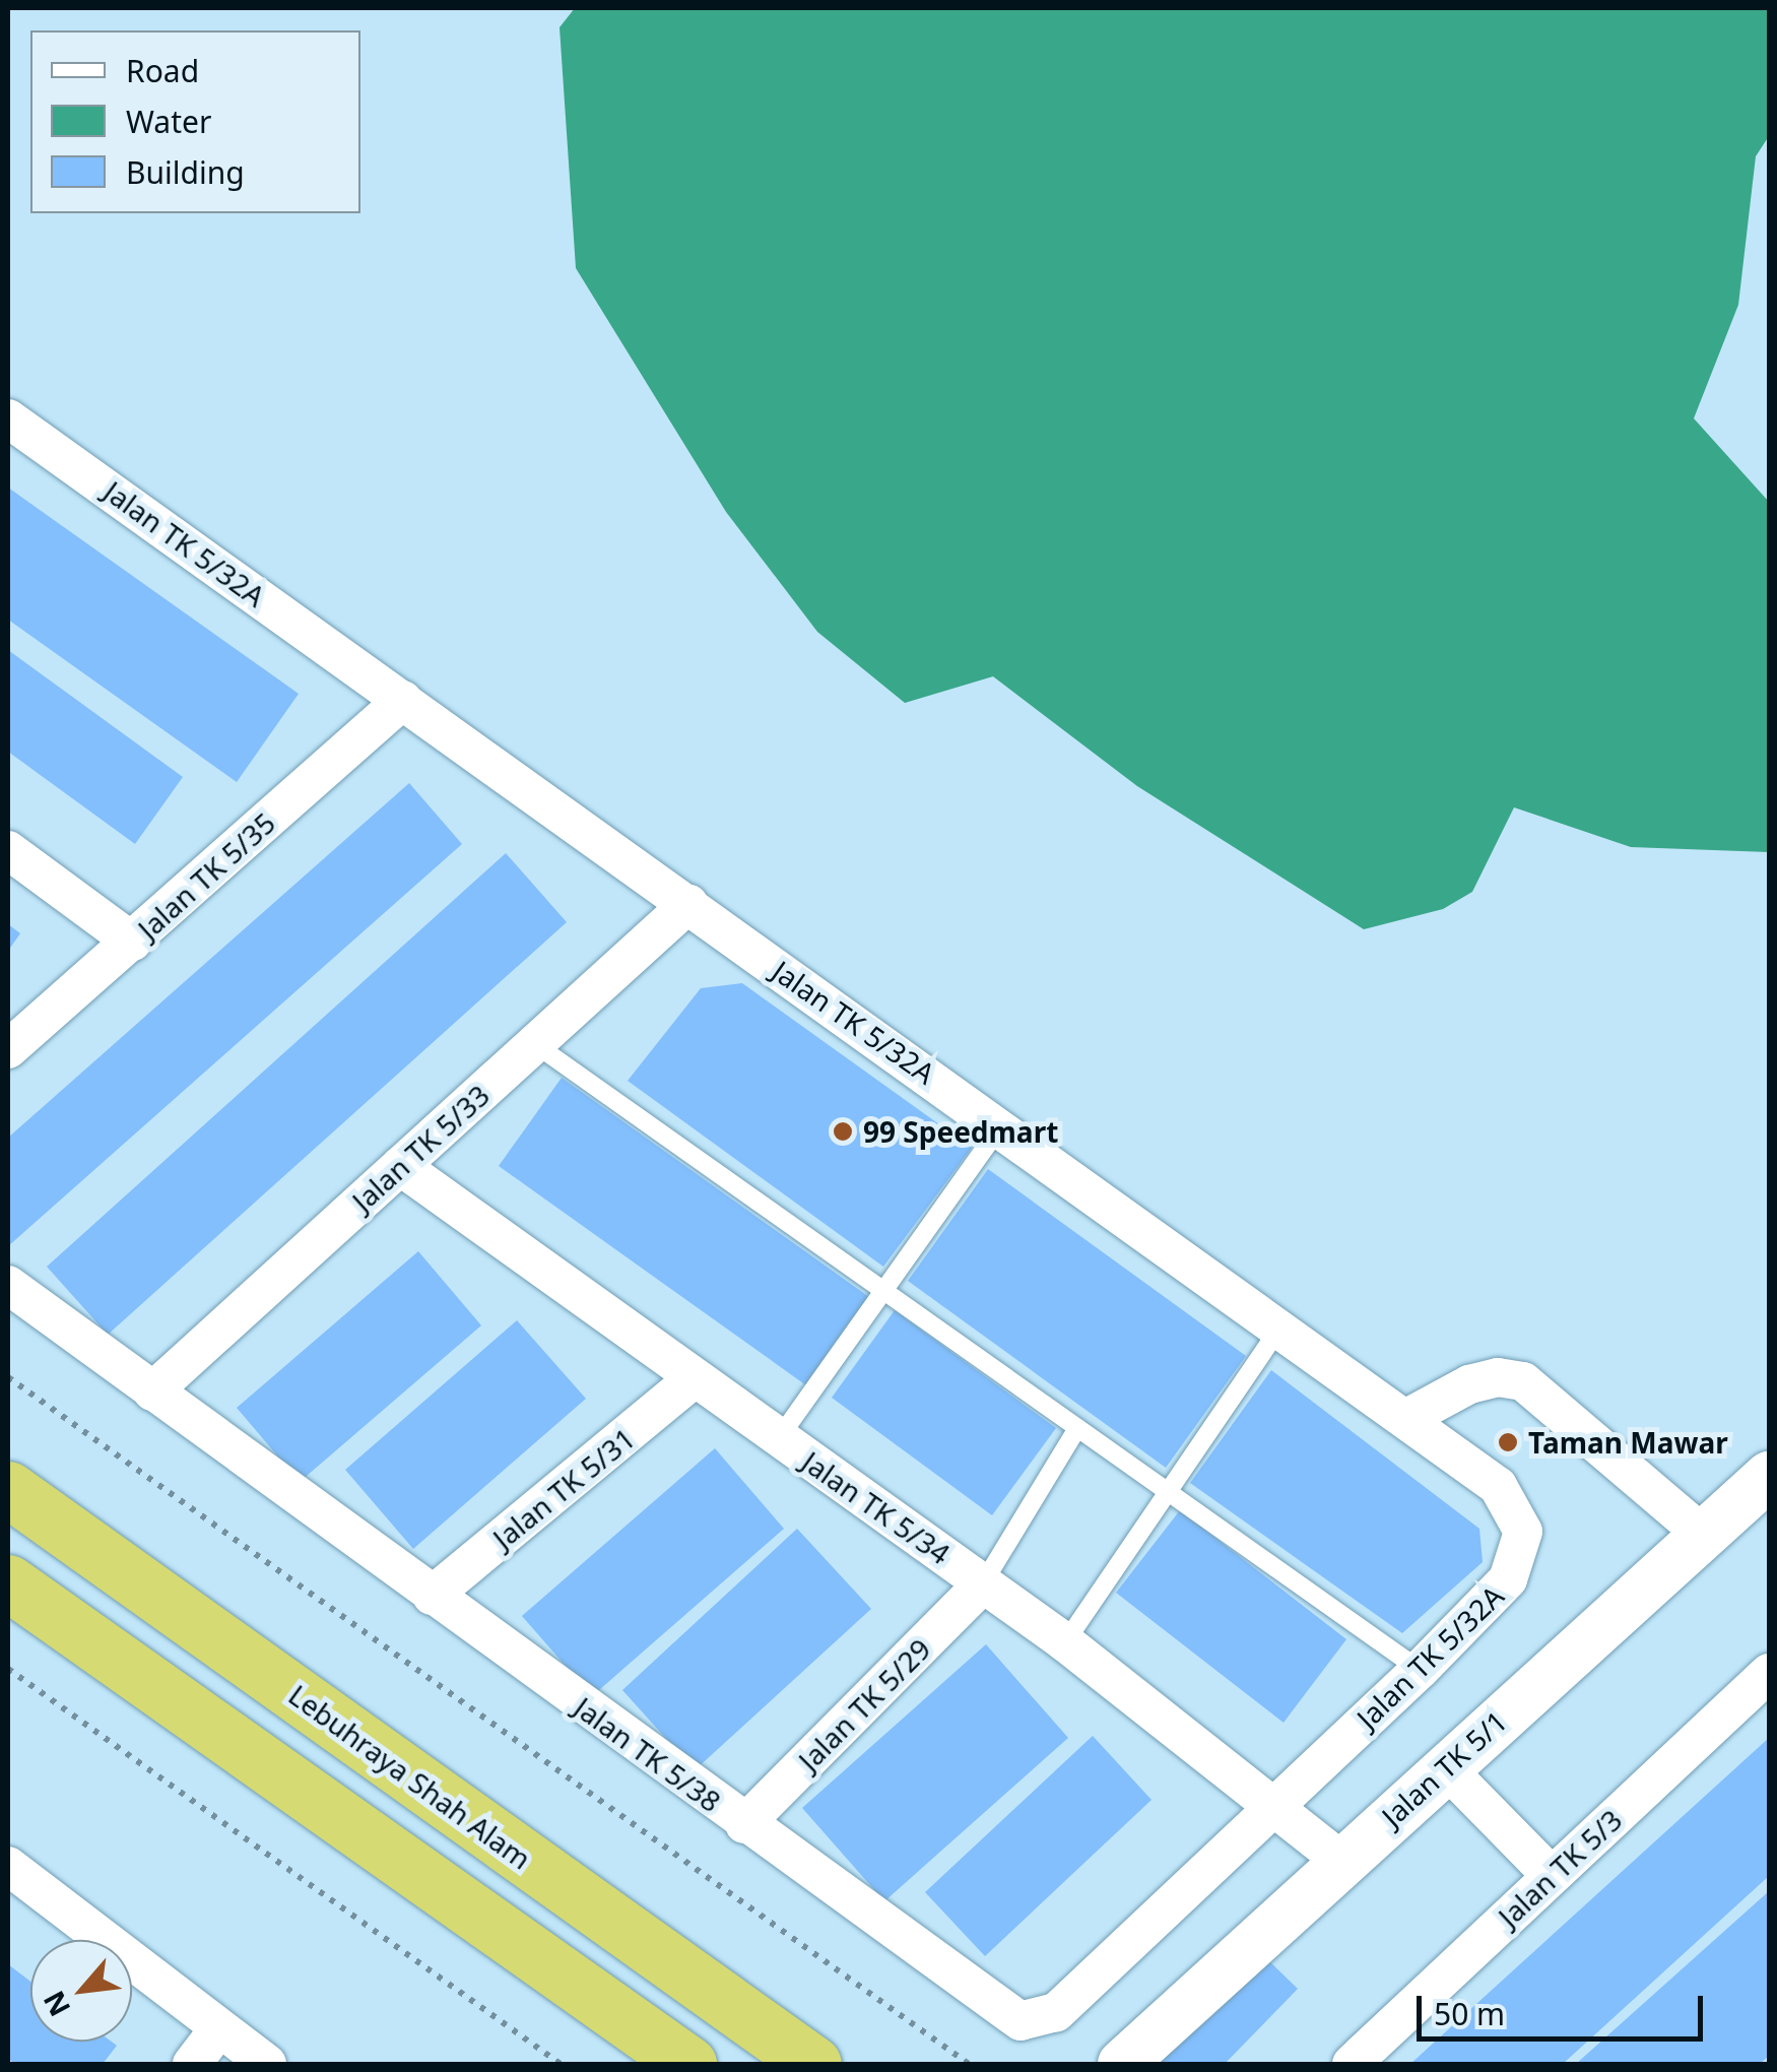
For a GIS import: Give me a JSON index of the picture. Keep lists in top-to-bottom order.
{
  "streets": {
    "highway": ["Lebuhraya Shah Alam"],
    "street": [
      "Jalan TK 5/32A",
      "Jalan TK 5/35",
      "Jalan TK 5/33",
      "Jalan TK 5/31",
      "Jalan TK 5/34",
      "Jalan TK 5/29",
      "Jalan TK 5/38",
      "Jalan TK 5/1",
      "Jalan TK 5/3"
    ]
  },
  "crossings": [
    ["Jalan TK 5/32A", "Jalan TK 5/35"],
    ["Jalan TK 5/32A", "Jalan TK 5/33"],
    ["Jalan TK 5/32A", "Jalan TK 5/34"],
    ["Jalan TK 5/32A", "Jalan TK 5/38"],
    ["Jalan TK 5/33", "Jalan TK 5/34"],
    ["Jalan TK 5/33", "Jalan TK 5/38"],
    ["Jalan TK 5/31", "Jalan TK 5/34"],
    ["Jalan TK 5/31", "Jalan TK 5/38"],
    ["Jalan TK 5/34", "Jalan TK 5/29"],
    ["Jalan TK 5/34", "Jalan TK 5/38"],
    ["Jalan TK 5/34", "Jalan TK 5/1"],
    ["Jalan TK 5/29", "Jalan TK 5/38"]
  ],
  "places": ["99 Speedmart", "Taman Mawar"],
  "legend": ["Road", "Water", "Building"],
  "scale_bar": "50 m",
  "north": "bottom left"
}
